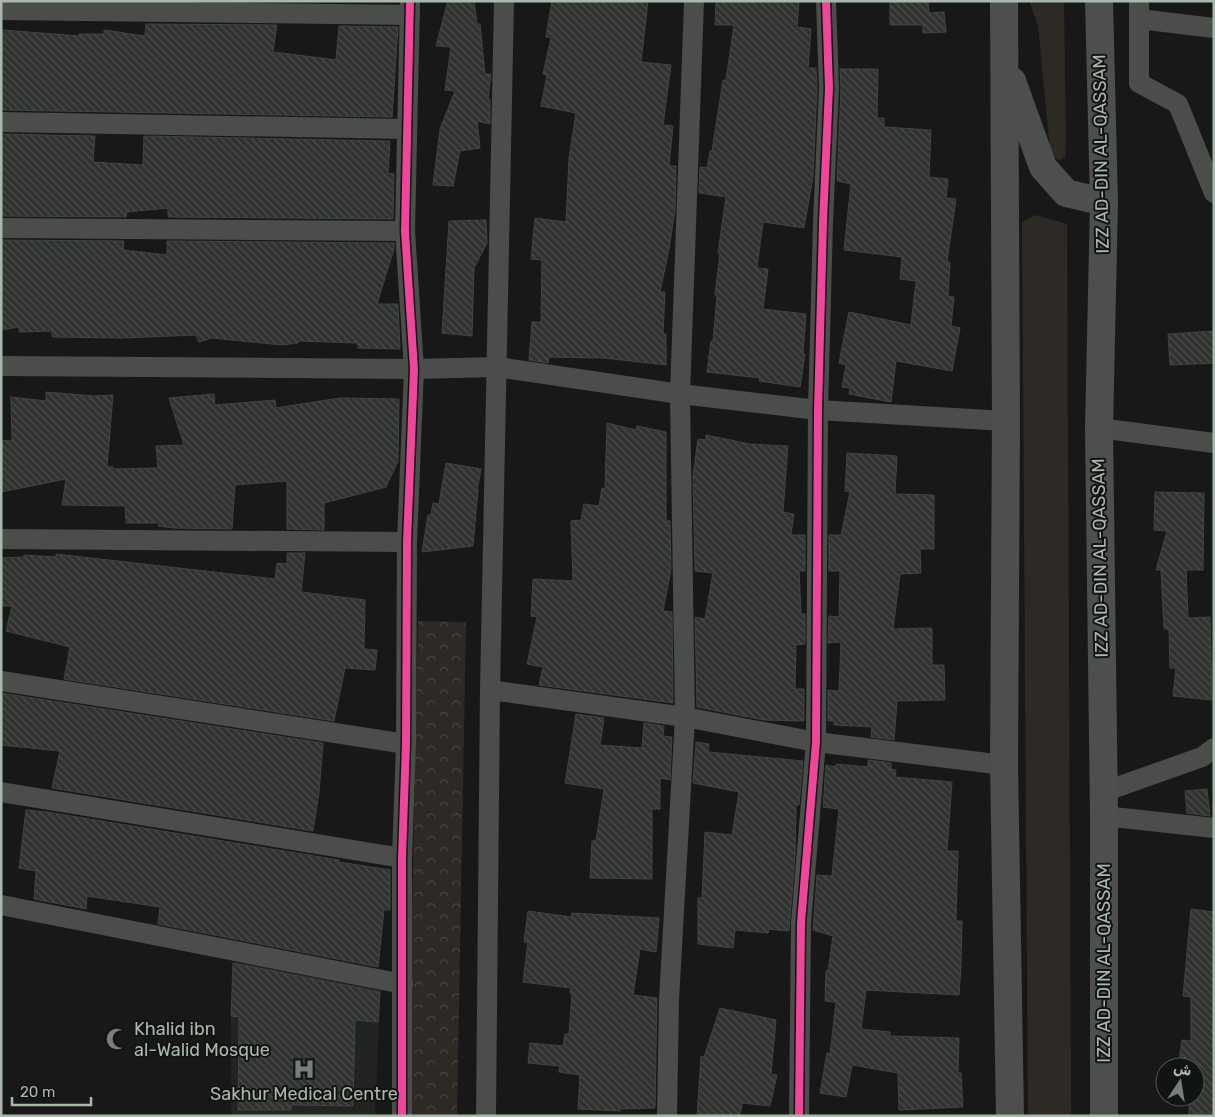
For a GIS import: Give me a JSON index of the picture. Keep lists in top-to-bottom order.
{
  "streets": {
    "highway": ["IZZ AD-DIN AL-QASSAM"]
  },
  "places": {
    "mosque": ["Khalid ibn al-Walid Mosque"],
    "hospital": ["Sakhur Medical Centre"]
  },
  "scale_bar": "20 m",
  "north": "top"
}
